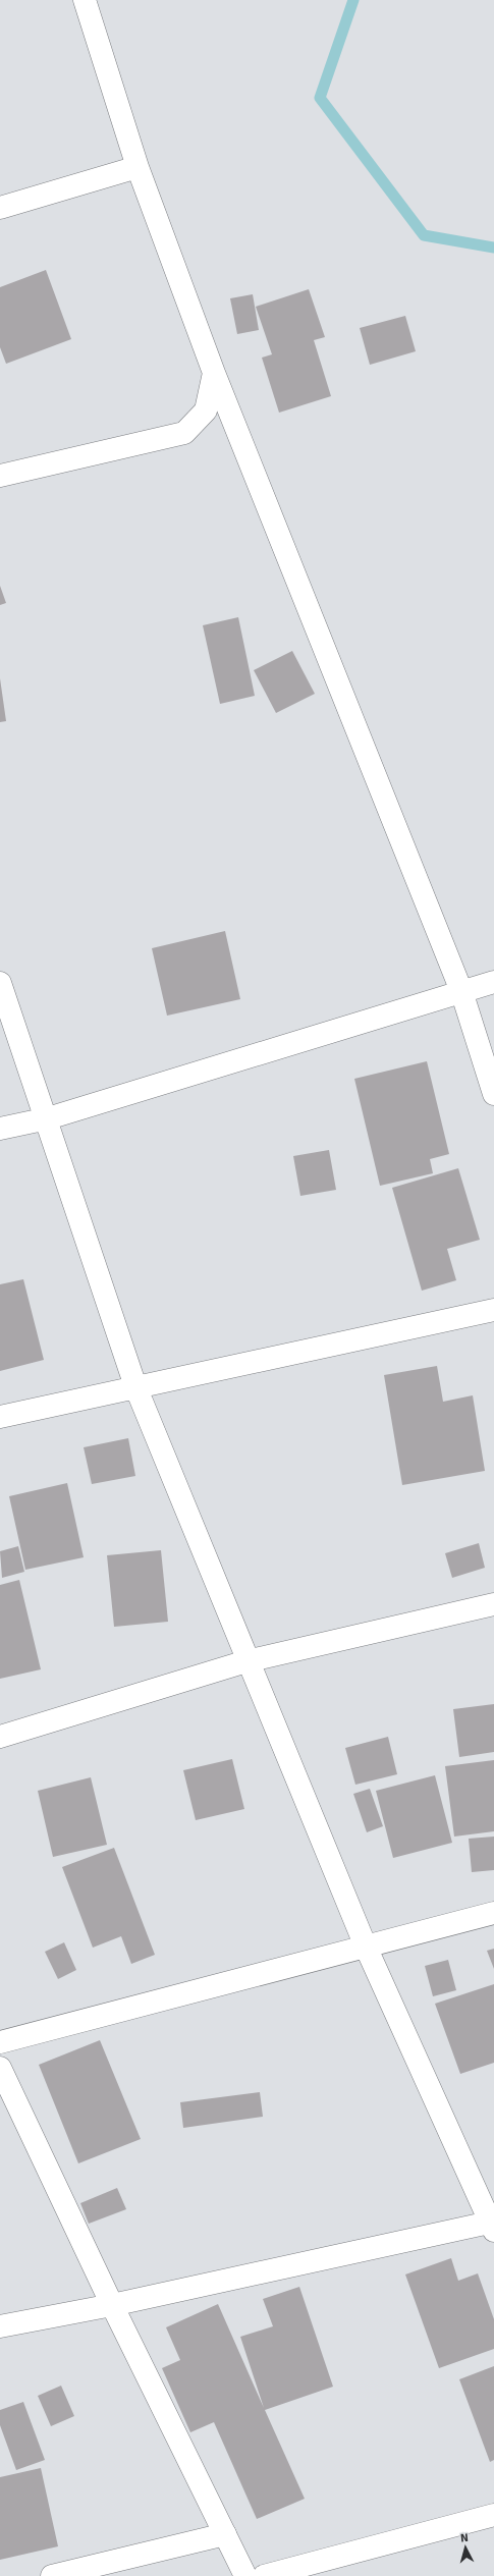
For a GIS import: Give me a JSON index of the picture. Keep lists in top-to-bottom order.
{
  "north": "top"
}
